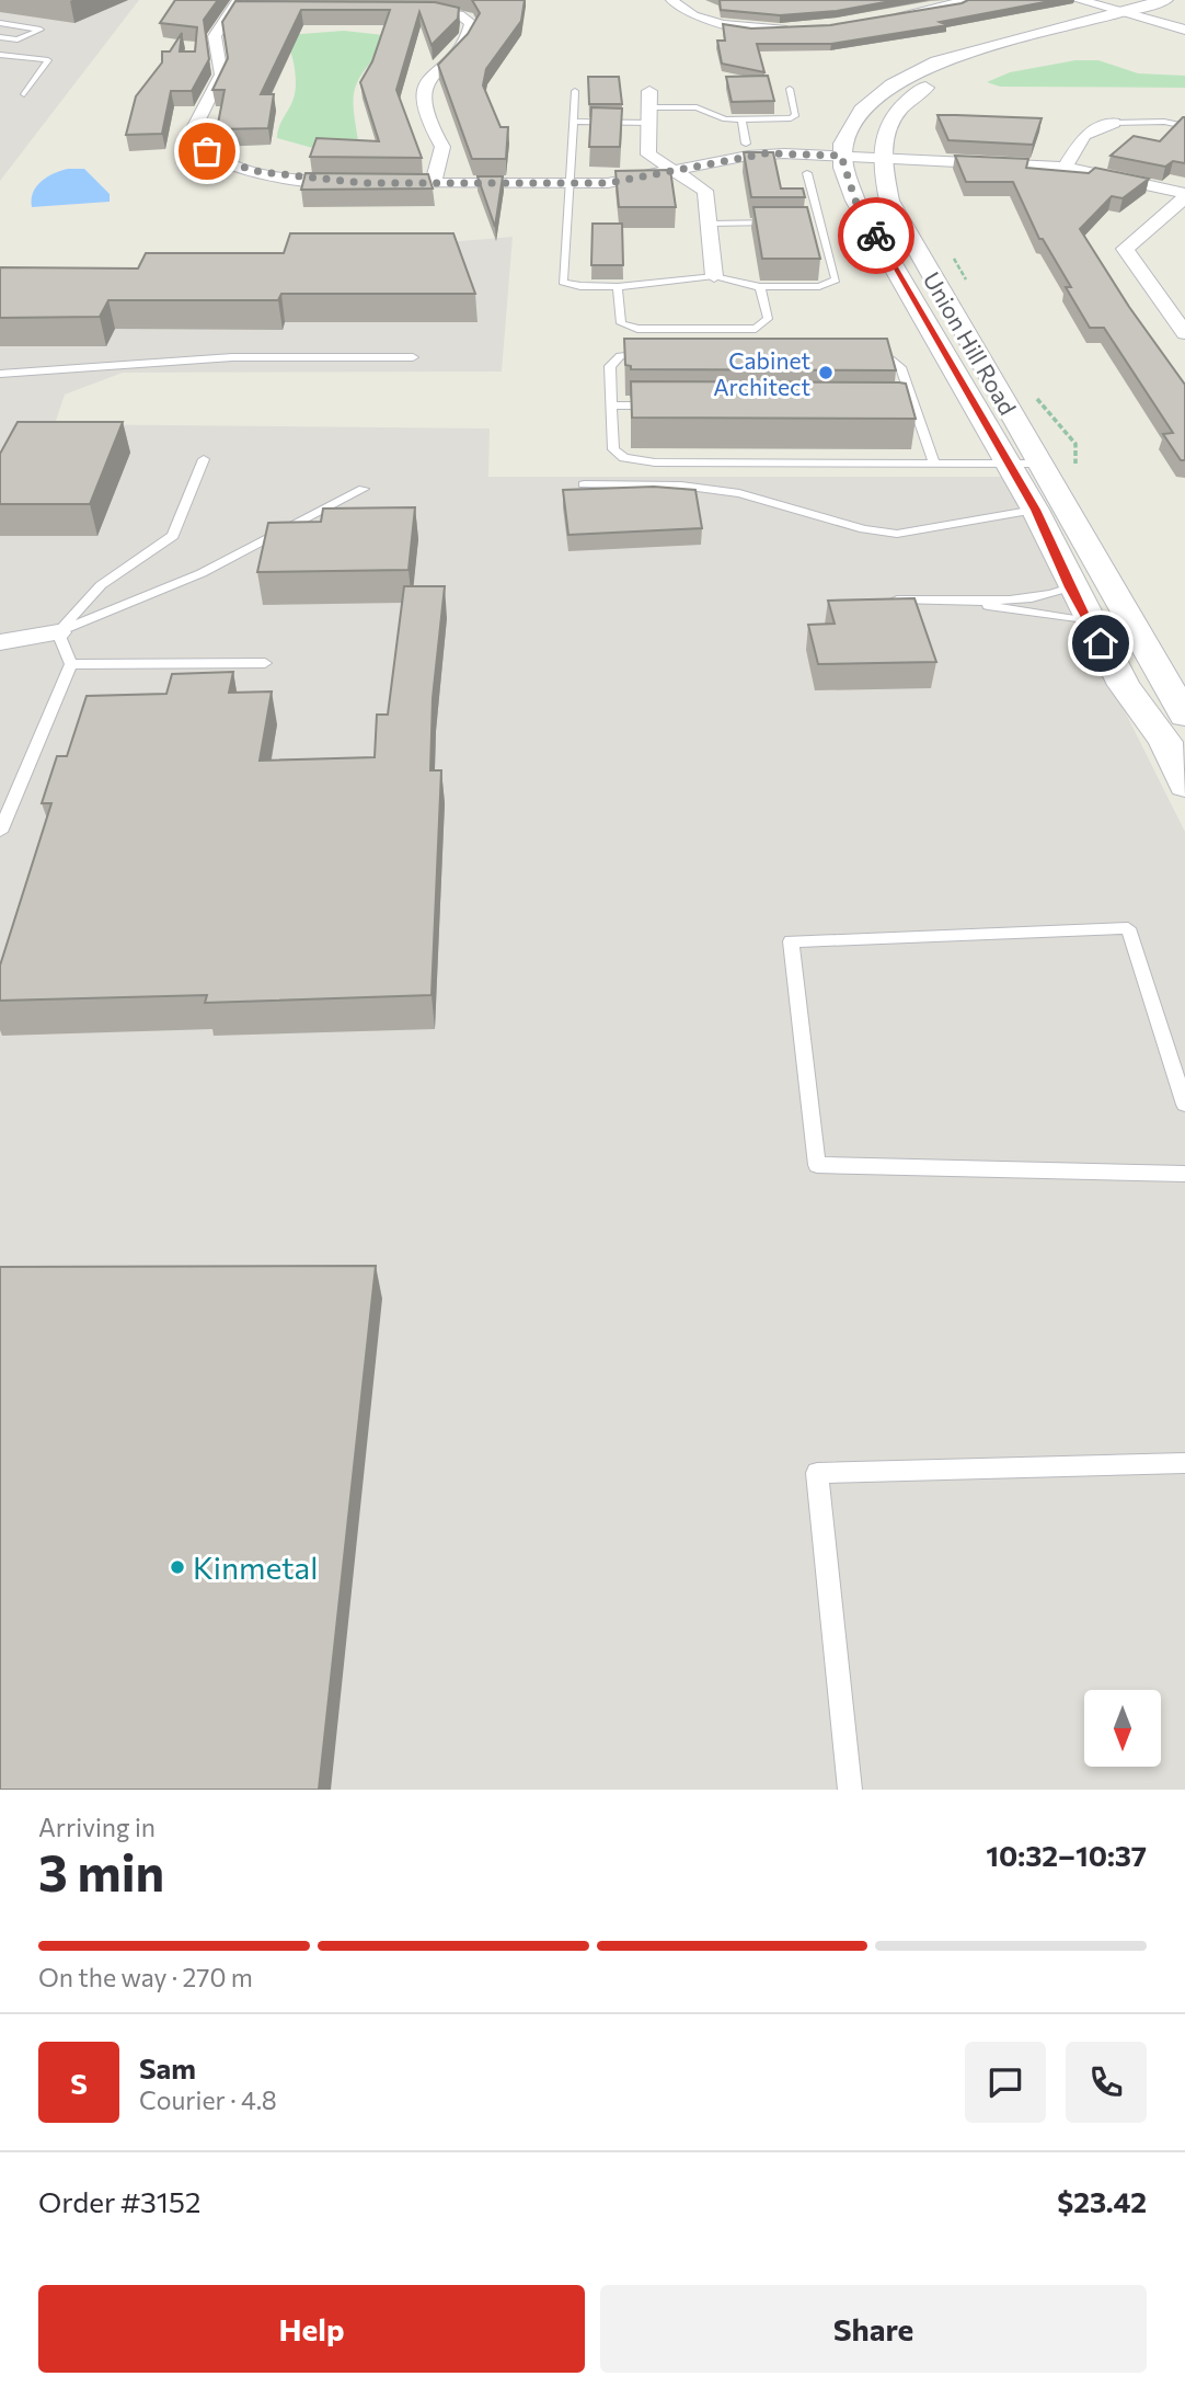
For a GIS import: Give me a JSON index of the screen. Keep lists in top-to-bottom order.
{
  "streets": {
    "street": ["Union Hill Road"]
  },
  "places": ["Cabinet Architect", "Kinmetal"],
  "north": "bottom",
  "page": {
    "heading": ["3 min", "Arriving in", "10:32–10:37"],
    "panel": [
      "Sam",
      "Courier · 4.8",
      "Order #3152",
      "$23.42"
    ],
    "bar": "On the way · 270 m",
    "round": "S",
    "buttons": ["Help", "Share"]
  }
}
